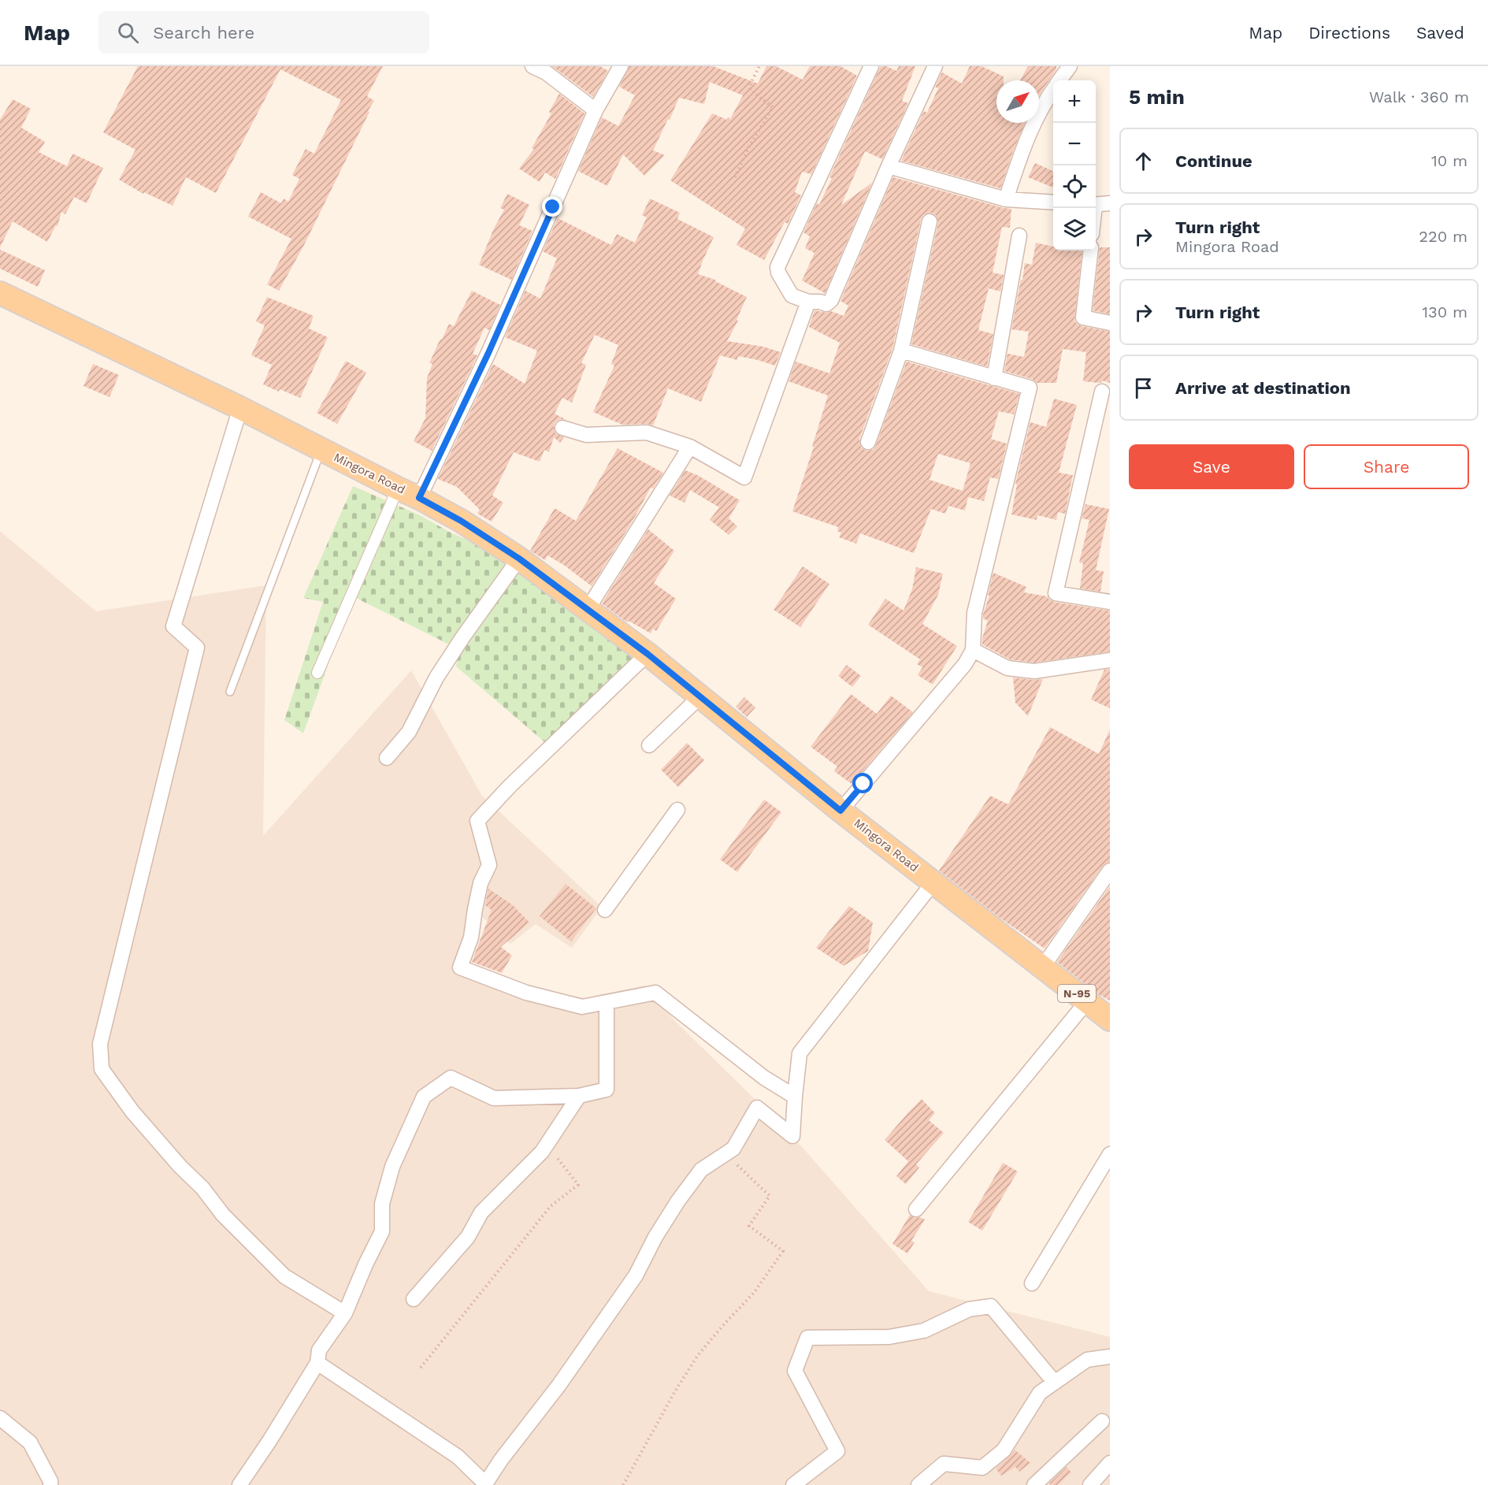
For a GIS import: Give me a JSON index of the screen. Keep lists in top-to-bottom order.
{
  "streets": {
    "main road": ["Mingora Road", "N-95"]
  },
  "north": "top right",
  "page": {
    "header": "Map",
    "search": "Search here",
    "nav": ["Map", "Directions", "Saved"],
    "heading": ["5 min", "Walk · 360 m"],
    "map_buttons": ["+", "−"],
    "list": [
      ["Continue", "10 m"],
      ["Turn right", "Mingora Road", "220 m"],
      ["Turn right", "130 m"],
      "Arrive at destination"
    ],
    "buttons": ["Save", "Share"]
  }
}
